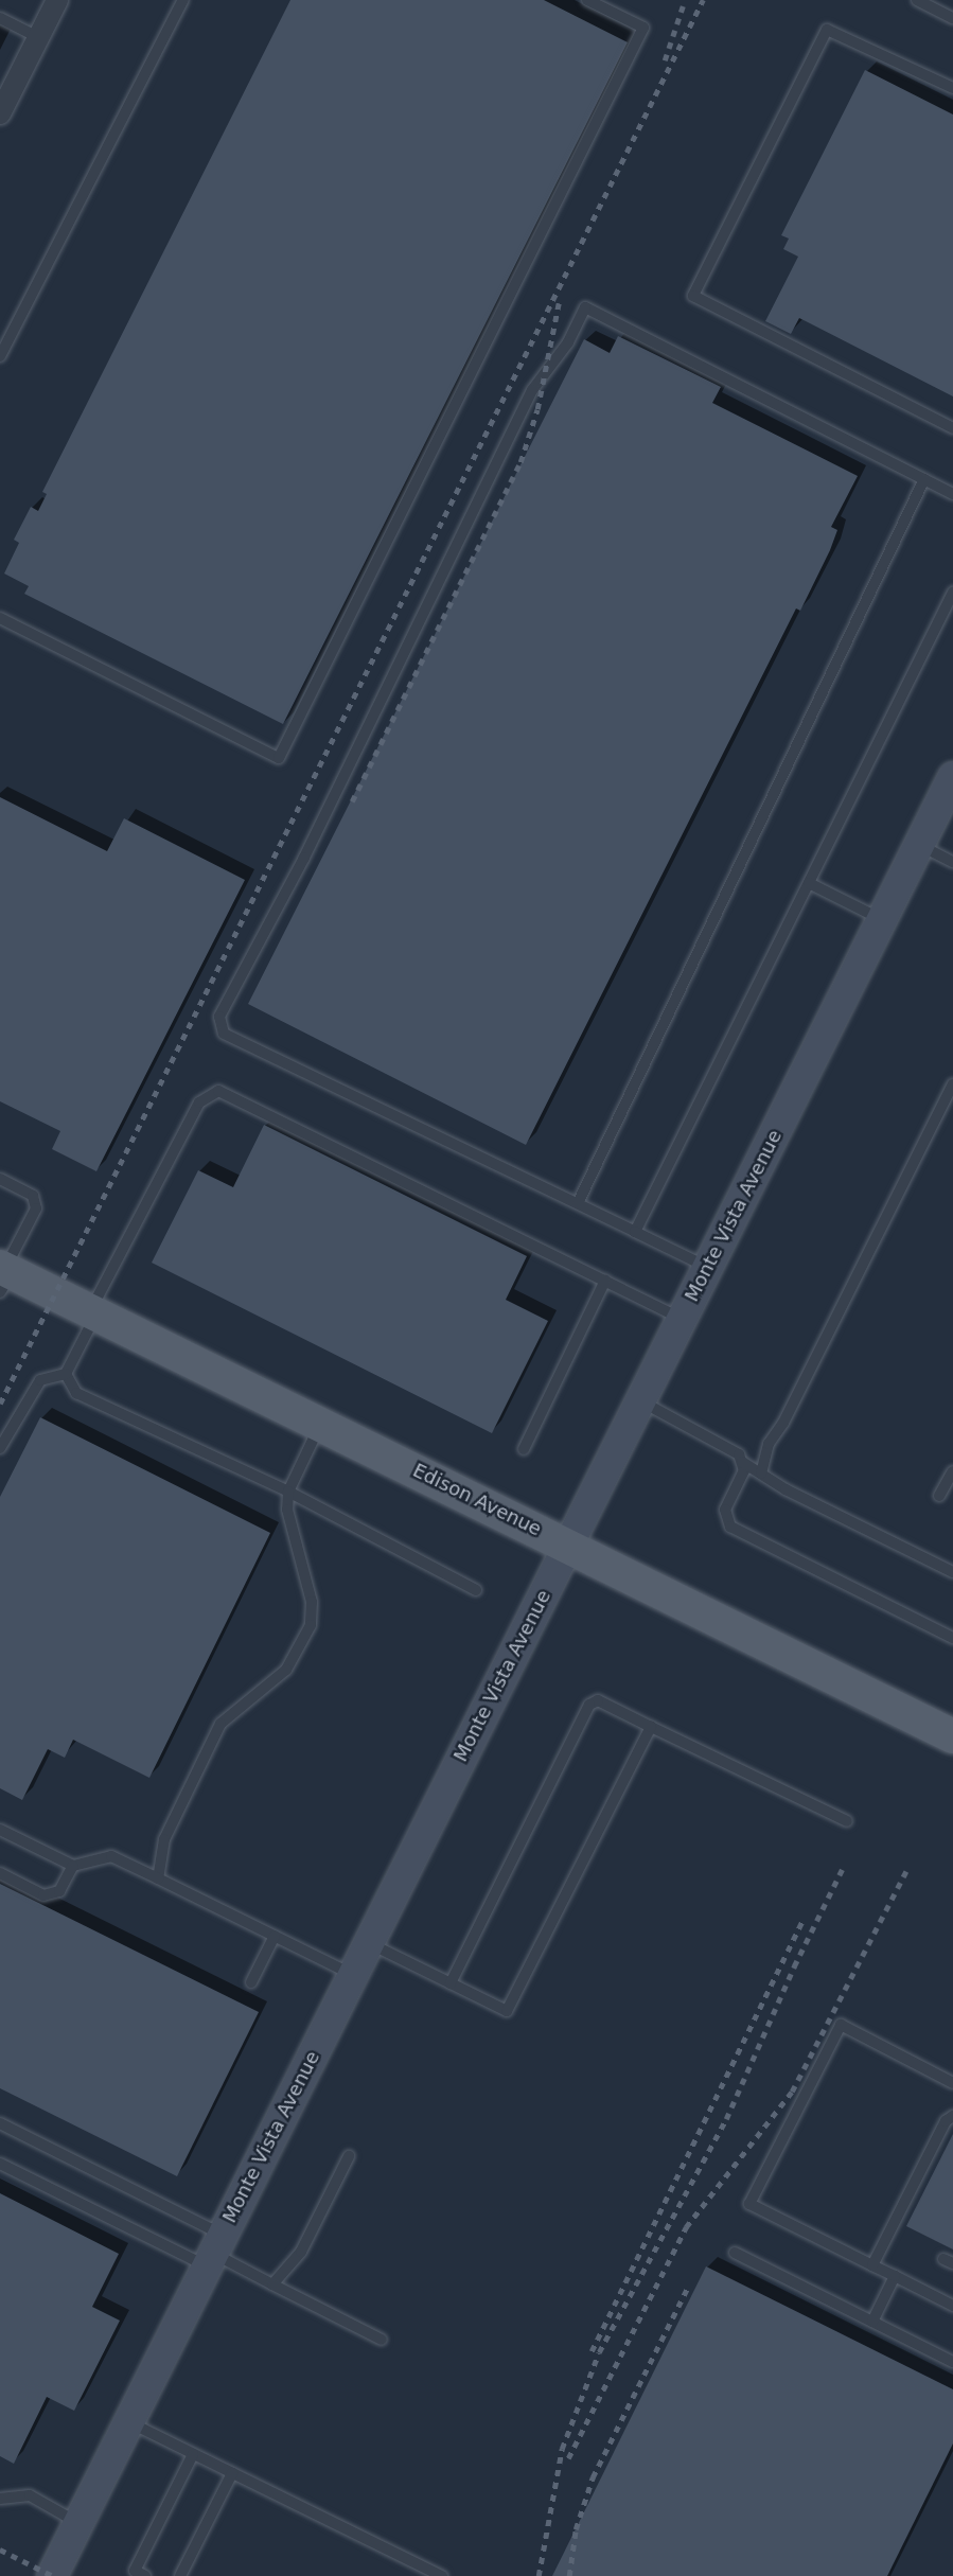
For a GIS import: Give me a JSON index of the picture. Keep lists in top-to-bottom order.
{
  "streets": {
    "main road": ["Edison Avenue"],
    "street": ["Monte Vista Avenue"]
  },
  "crossings": [
    ["Monte Vista Avenue", "Edison Avenue"]
  ]
}
